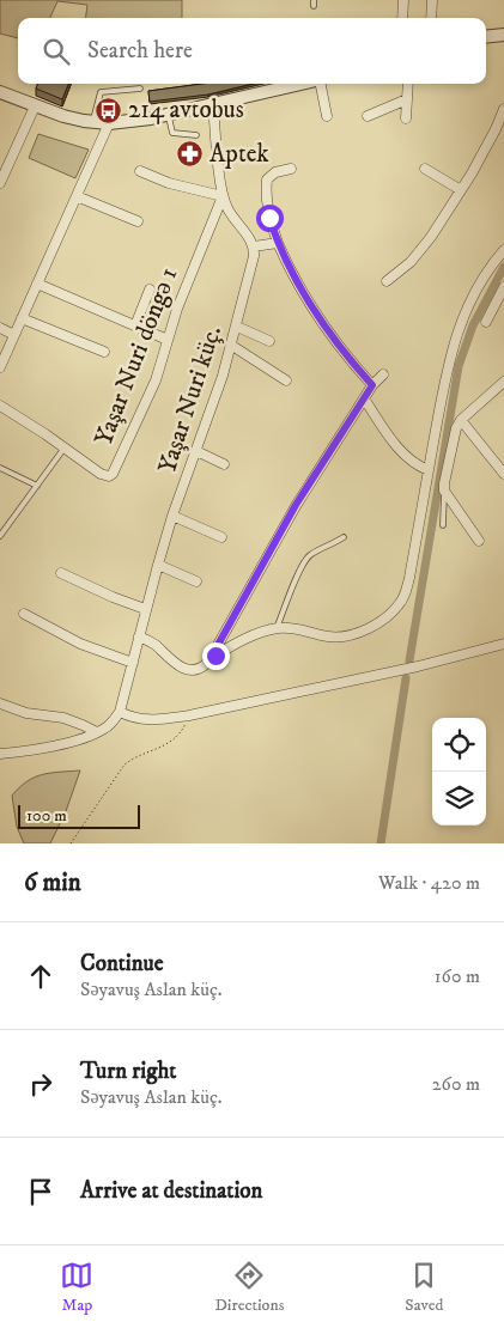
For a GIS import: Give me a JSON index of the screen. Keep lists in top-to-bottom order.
{
  "streets": {
    "street": ["Yaşar Nuri döngə 1", "Yaşar Nuri küç."]
  },
  "places": {
    "bus stop": ["214 avtobus"],
    "pharmacy": ["Aptek"]
  },
  "scale_bar": "100 m",
  "page": {
    "search": "Search here",
    "scale": "100 m",
    "heading": ["6 min", "Walk · 420 m"],
    "list": [
      ["Continue", "Səyavuş Aslan küç.", "160 m"],
      ["Turn right", "Səyavuş Aslan küç.", "260 m"],
      "Arrive at destination"
    ],
    "nav": ["Map", "Directions", "Saved"]
  }
}
